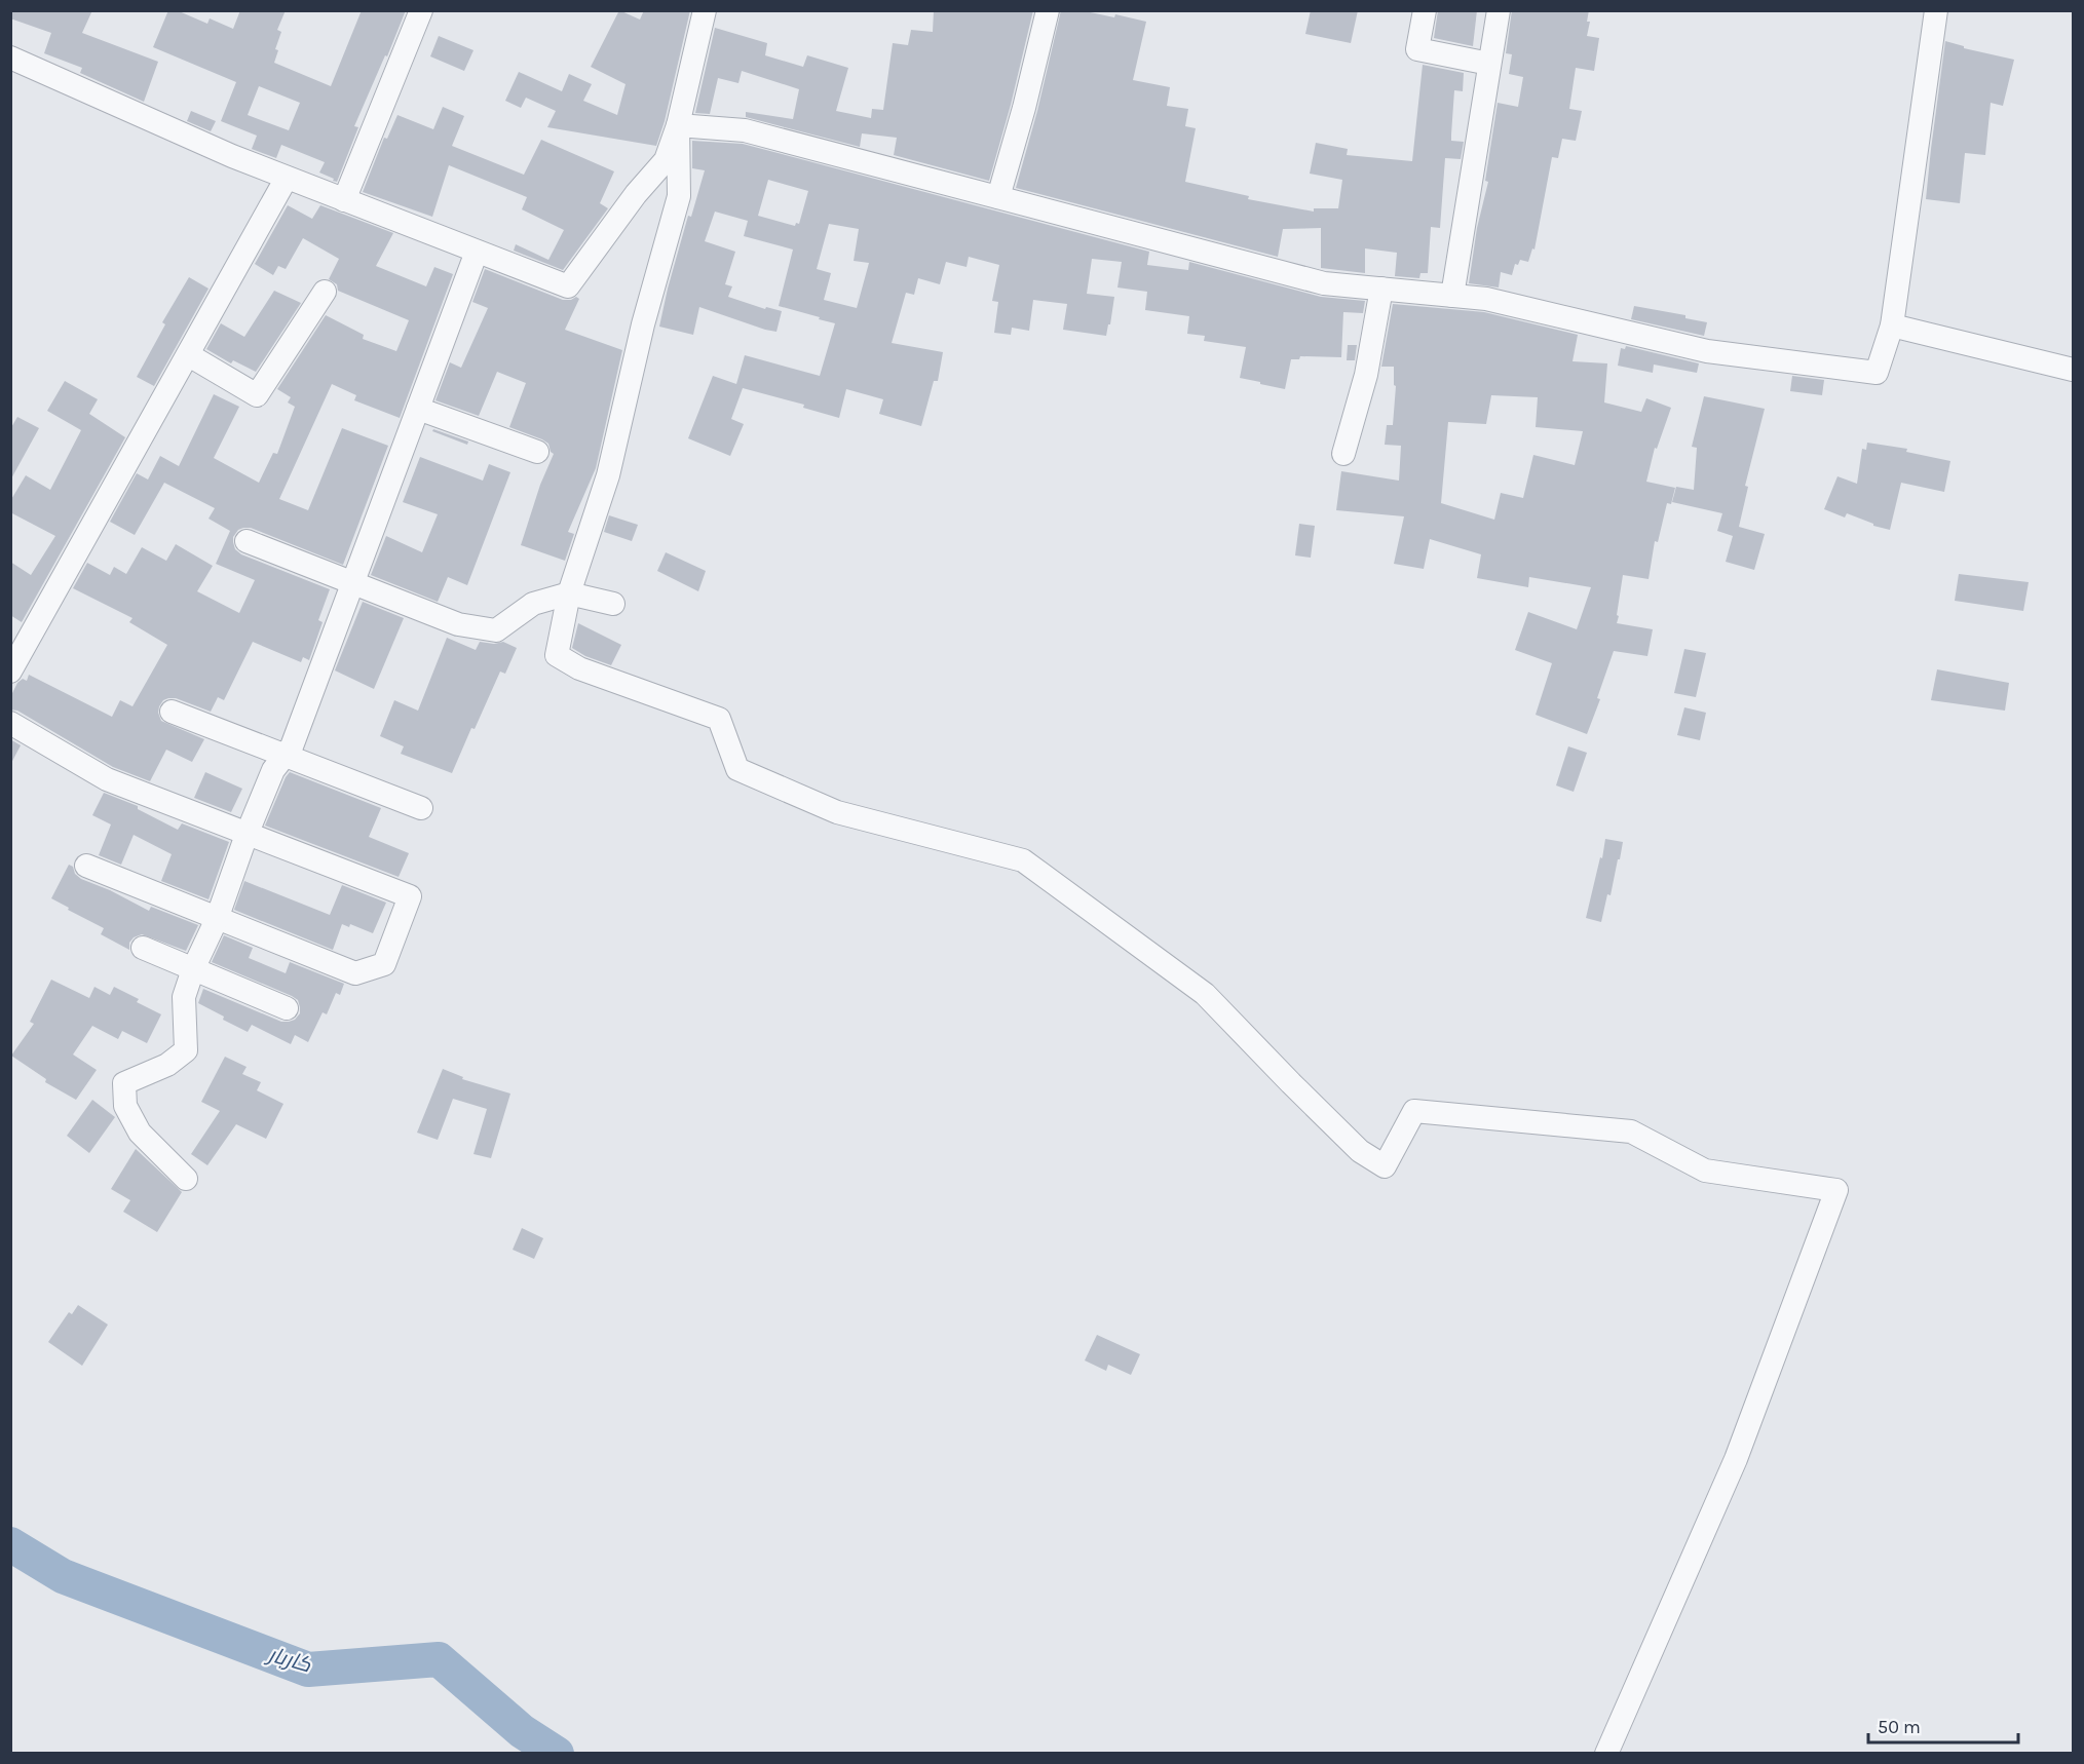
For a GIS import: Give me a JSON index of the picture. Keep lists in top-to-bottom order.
{
  "water": ["کاربار"],
  "scale_bar": "50 m"
}
